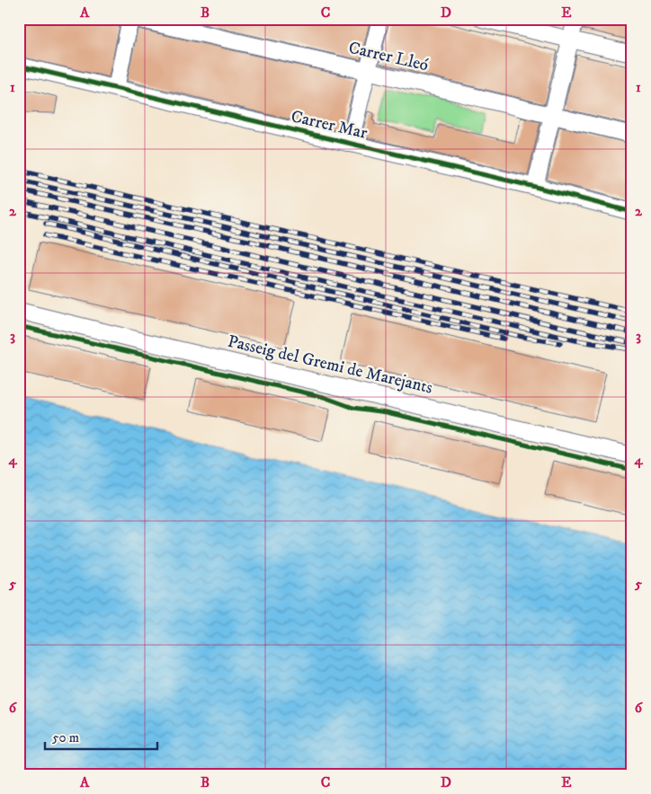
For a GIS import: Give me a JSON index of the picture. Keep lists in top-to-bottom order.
{
  "streets": {
    "street": ["Carrer Lleó", "Carrer Mar", "Passeig del Gremi de Marejants"]
  },
  "scale_bar": "50 m",
  "grid": {
    "columns": [
      "A",
      "B",
      "C",
      "D",
      "E"
    ],
    "rows": [
      "1",
      "2",
      "3",
      "4",
      "5",
      "6"
    ]
  }
}
